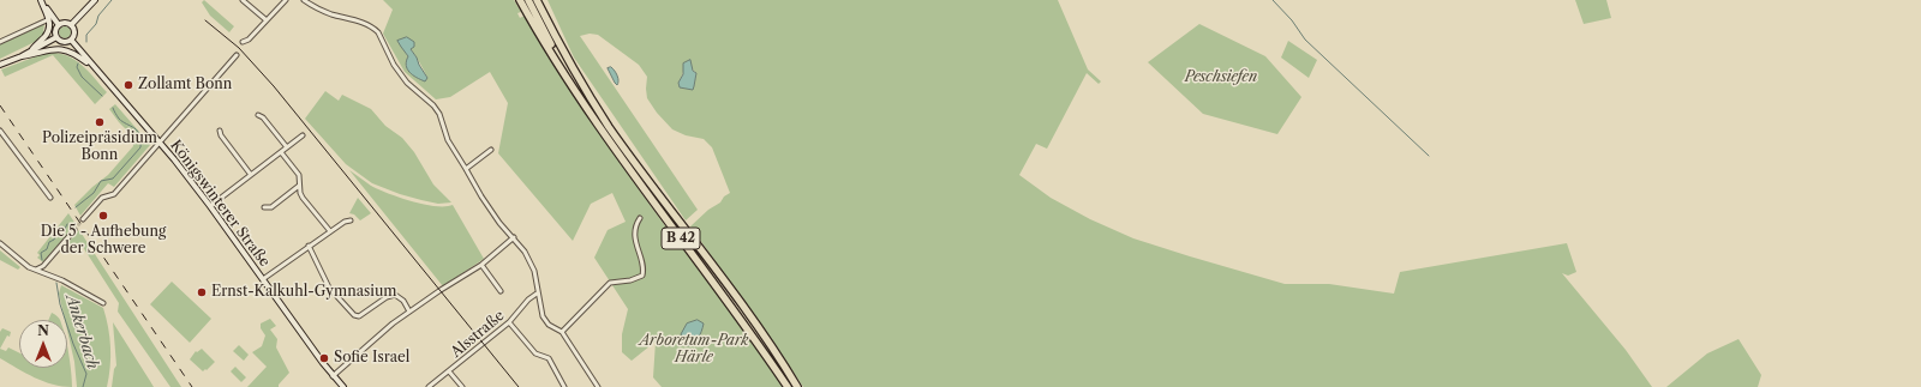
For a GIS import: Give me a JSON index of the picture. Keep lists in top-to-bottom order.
{
  "streets": {
    "highway": ["B 42"],
    "main road": ["Königswinterer Straße"],
    "street": ["Alsstraße"]
  },
  "water": ["Ankerbach"],
  "parks": ["Peschsiefen", "Arboretum-Park Härle"],
  "places": [
    "Zollamt Bonn",
    "Polizeipräsidium Bonn",
    "Die 5 - Aufhebung der Schwere",
    "Ernst-Kalkuhl-Gymnasium",
    "Sofie Israel"
  ],
  "north": "top"
}
